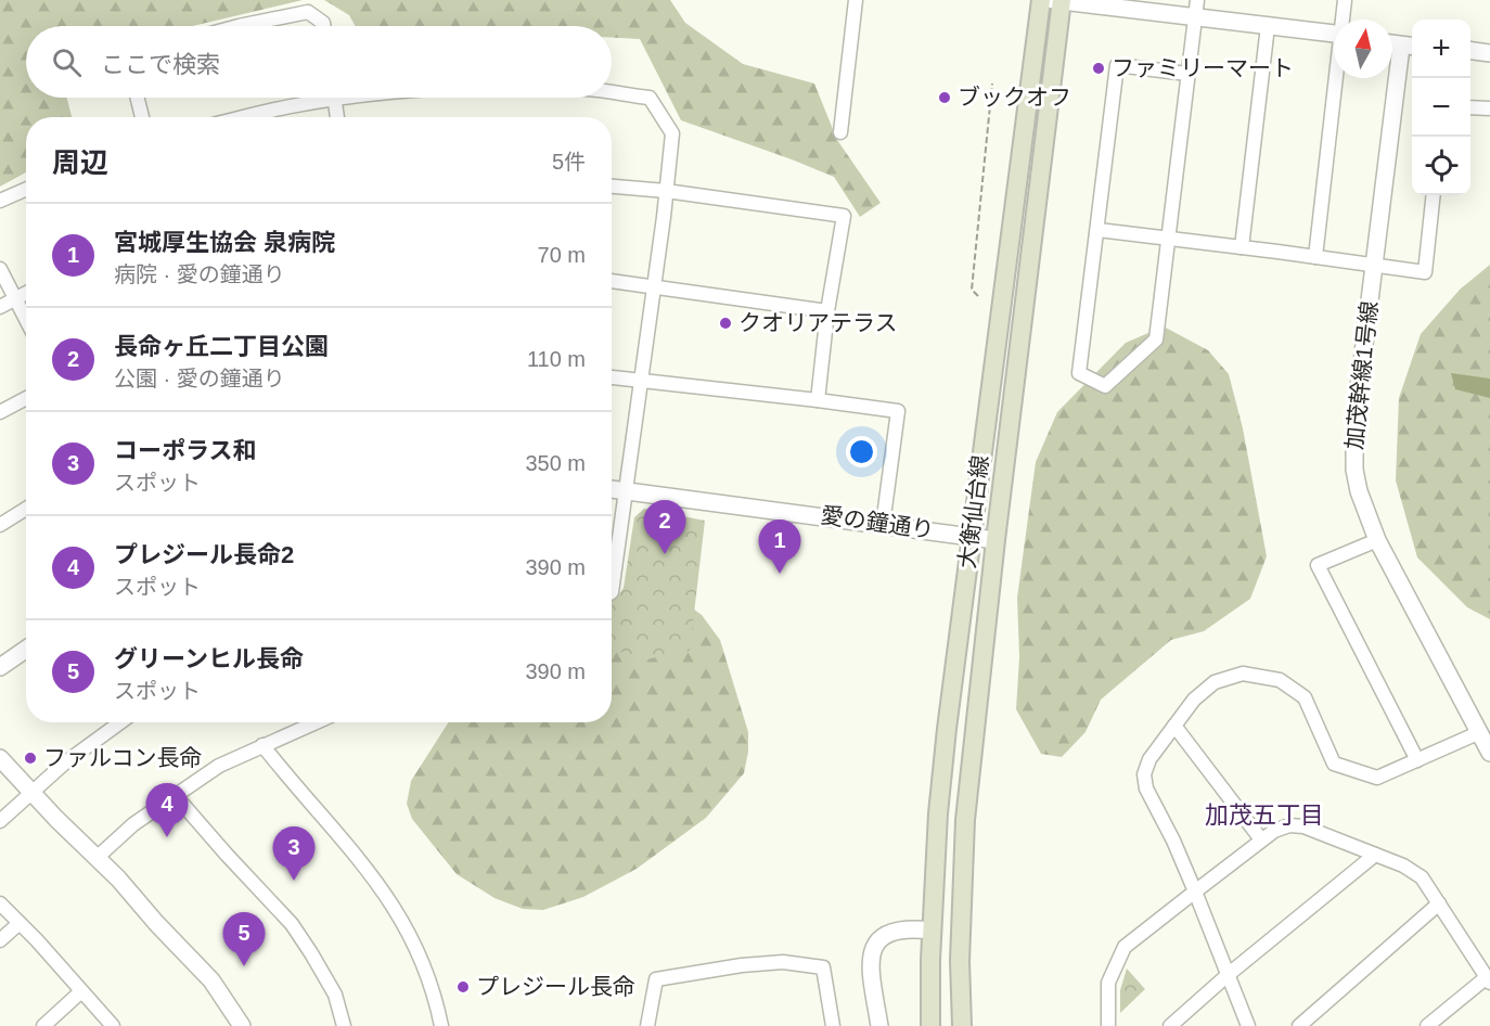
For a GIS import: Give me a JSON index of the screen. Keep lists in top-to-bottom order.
{
  "streets": {
    "main road": ["大衡仙台線"],
    "street": ["加茂幹線1号線", "愛の鐘通り"]
  },
  "crossings": [
    ["大衡仙台線", "愛の鐘通り"]
  ],
  "districts": ["加茂五丁目"],
  "places": [
    "ファミリーマート",
    "ブックオフ",
    "クオリアテラス",
    "ファルコン長命",
    "プレジール長命"
  ],
  "north": "top",
  "page": {
    "map_buttons": ["+", "−"],
    "search": "ここで検索",
    "heading": ["周辺", "5件"],
    "list": [
      {
        "mark": "1",
        "name": "宮城厚生協会 泉病院",
        "note": "病院 · 愛の鐘通り",
        "value": "70 m"
      },
      {
        "mark": "2",
        "name": "長命ヶ丘二丁目公園",
        "note": "公園 · 愛の鐘通り",
        "value": "110 m"
      },
      {
        "mark": "3",
        "name": "コーポラス和",
        "note": "スポット",
        "value": "350 m"
      },
      {
        "mark": "4",
        "name": "プレジール長命2",
        "note": "スポット",
        "value": "390 m"
      },
      {
        "mark": "5",
        "name": "グリーンヒル長命",
        "note": "スポット",
        "value": "390 m"
      }
    ],
    "pins": [
      "2",
      "1",
      "4",
      "3",
      "5"
    ]
  }
}
